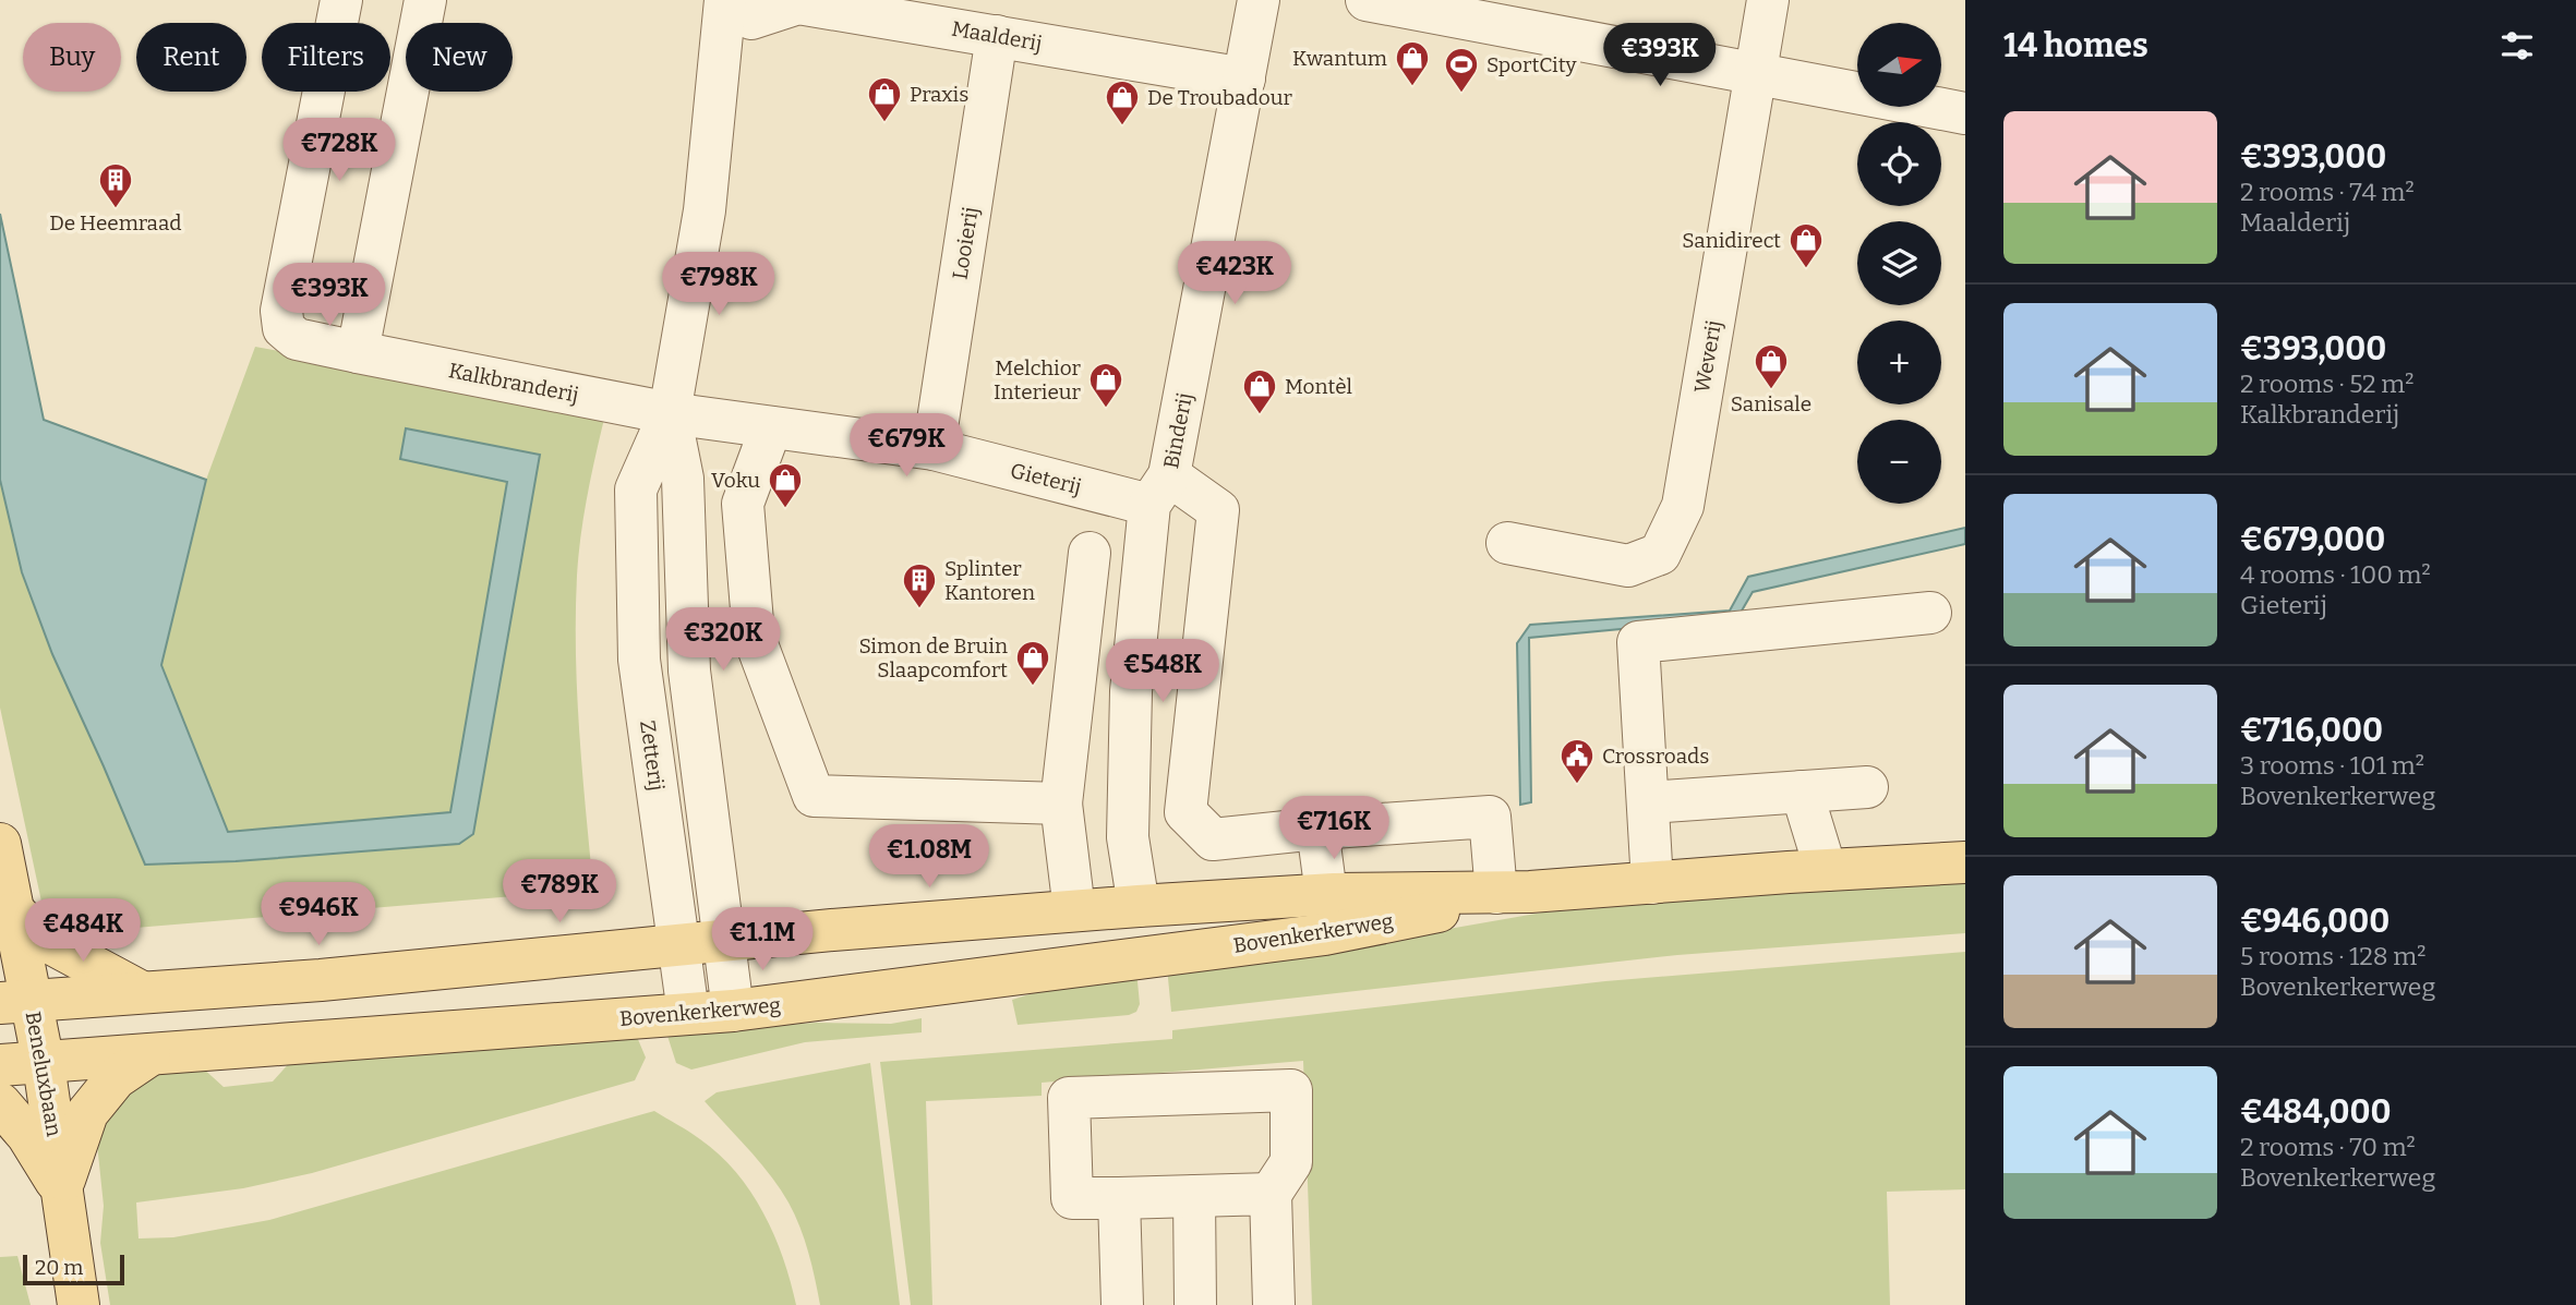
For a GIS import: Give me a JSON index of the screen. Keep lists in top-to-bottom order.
{
  "streets": {
    "main road": ["Bovenkerkerweg", "Beneluxbaan"],
    "street": [
      "Maalderij",
      "Looierij",
      "Weverij",
      "Kalkbranderij",
      "Binderij",
      "Gieterij",
      "Zetterij"
    ]
  },
  "crossings": [
    ["Maalderij", "Looierij"],
    ["Maalderij", "Binderij"],
    ["Maalderij", "Zetterij"],
    ["Looierij", "Gieterij"],
    ["Kalkbranderij", "Gieterij"],
    ["Kalkbranderij", "Zetterij"],
    ["Binderij", "Gieterij"],
    ["Binderij", "Bovenkerkerweg"],
    ["Gieterij", "Zetterij"],
    ["Zetterij", "Bovenkerkerweg"],
    ["Bovenkerkerweg", "Beneluxbaan"]
  ],
  "places": {
    "shop": [
      "Kwantum",
      "Praxis",
      "De Troubadour",
      "Sanidirect",
      "Sanisale",
      "Melchior Interieur",
      "Montèl",
      "Voku",
      "Simon de Bruin Slaapcomfort"
    ],
    "sports": ["SportCity"],
    "building": ["De Heemraad", "Splinter Kantoren"],
    "public building": ["Crossroads"]
  },
  "scale_bar": "20 m",
  "north": "right",
  "page": {
    "heading": "14 homes",
    "map_buttons": ["+", "−"],
    "price": [
      "€393K",
      "€728K",
      "€423K",
      "€798K",
      "€393K",
      "€679K",
      "€320K",
      "€548K",
      "€716K",
      "€1.08M",
      "€789K",
      "€946K",
      "€484K",
      "€1.1M"
    ],
    "chip": [
      "Buy",
      "Rent",
      "Filters",
      "New"
    ],
    "list": [
      {
        "name": "€393,000",
        "note": "2 rooms · 74 m² · Maalderij"
      },
      {
        "name": "€393,000",
        "note": "2 rooms · 52 m² · Kalkbranderij"
      },
      {
        "name": "€679,000",
        "note": "4 rooms · 100 m² · Gieterij"
      },
      {
        "name": "€716,000",
        "note": "3 rooms · 101 m² · Bovenkerkerweg"
      },
      {
        "name": "€946,000",
        "note": "5 rooms · 128 m² · Bovenkerkerweg"
      },
      {
        "name": "€484,000",
        "note": "2 rooms · 70 m² · Bovenkerkerweg"
      }
    ],
    "scale": "20 m"
  }
}
